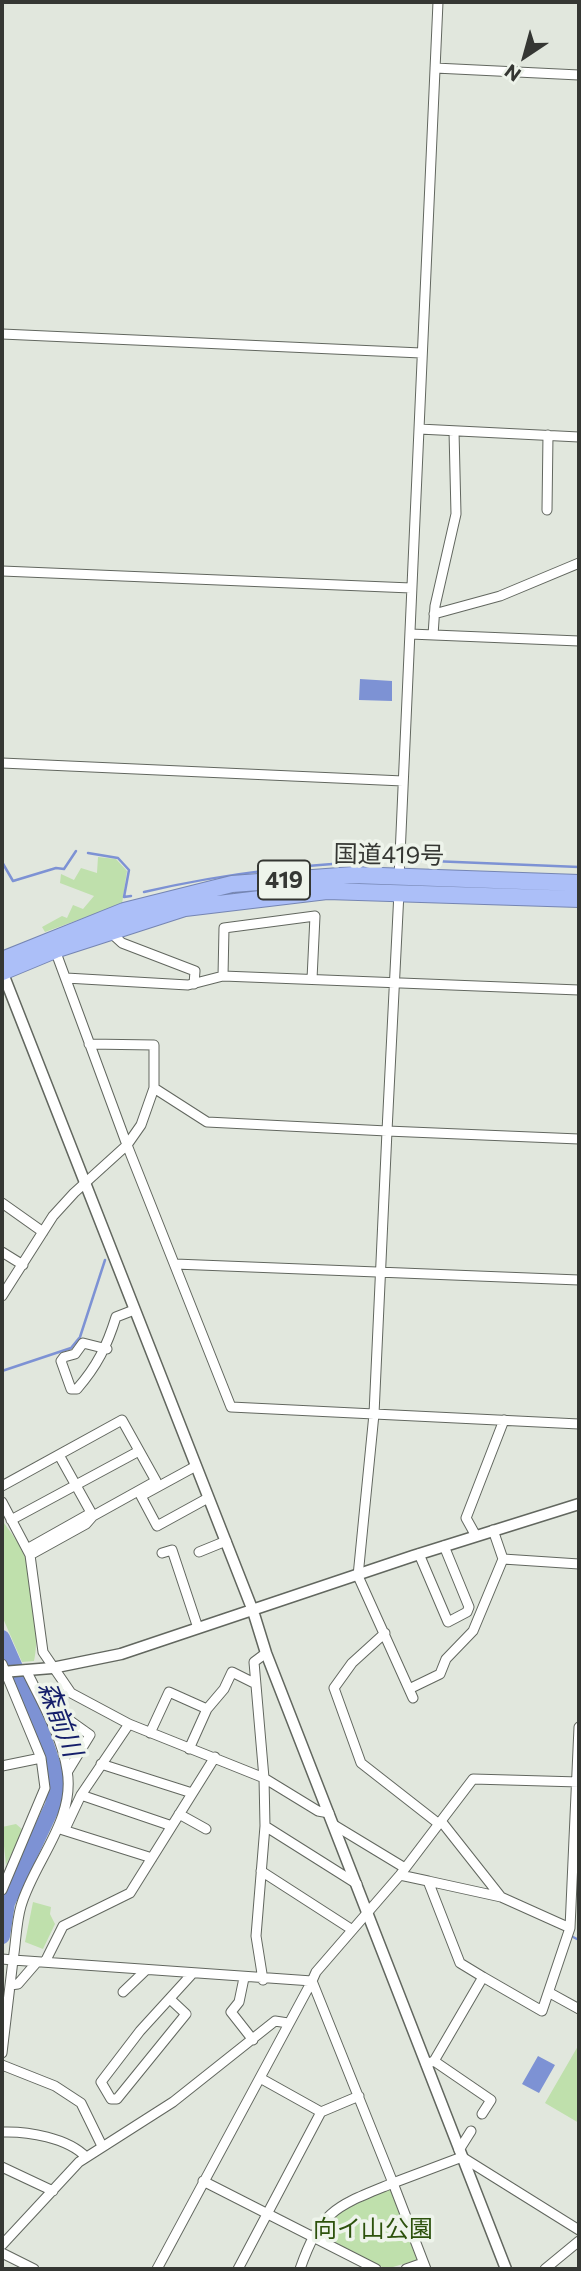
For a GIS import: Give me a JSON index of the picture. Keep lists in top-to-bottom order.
{
  "streets": {
    "highway": ["国道419号", "419"]
  },
  "water": ["森前川"],
  "parks": ["向イ山公園"],
  "north": "bottom left"
}
